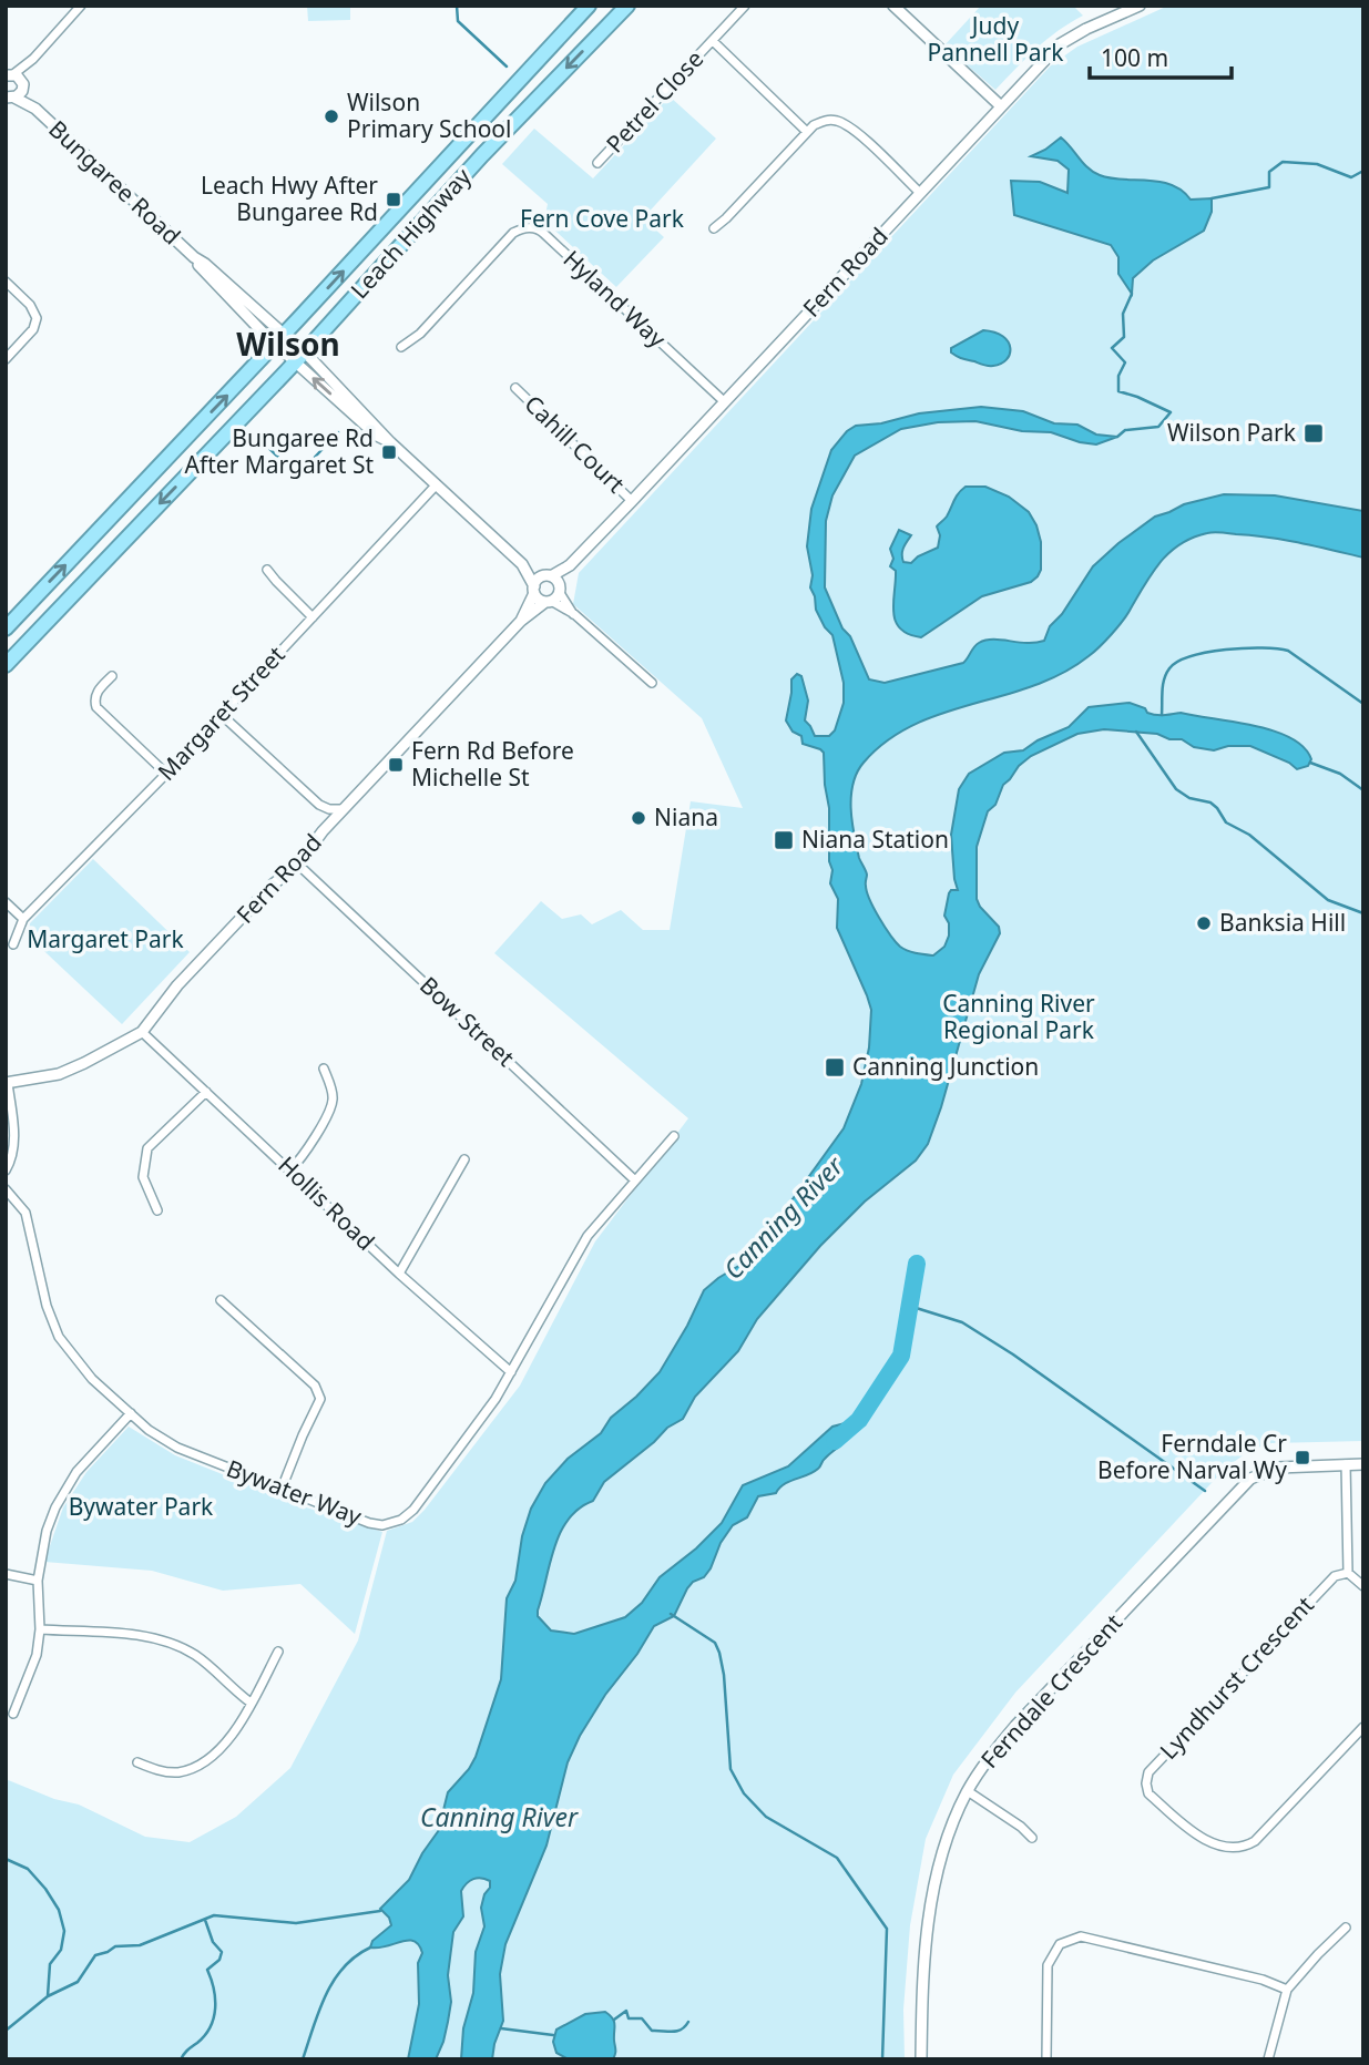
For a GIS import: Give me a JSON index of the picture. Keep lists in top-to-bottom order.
{
  "streets": {
    "highway": ["Leach Highway"],
    "street": [
      "Petrel Close",
      "Bungaree Road",
      "Fern Road",
      "Hyland Way",
      "Cahill Court",
      "Margaret Street",
      "Bow Street",
      "Hollis Road",
      "Bywater Way",
      "Lyndhurst Crescent",
      "Ferndale Crescent"
    ]
  },
  "crossings": [
    ["Bungaree Road", "Leach Highway"],
    ["Bungaree Road", "Fern Road"],
    ["Bungaree Road", "Margaret Street"],
    ["Fern Road", "Hyland Way"],
    ["Fern Road", "Cahill Court"],
    ["Fern Road", "Bow Street"],
    ["Fern Road", "Hollis Road"],
    ["Bow Street", "Bywater Way"],
    ["Hollis Road", "Bywater Way"]
  ],
  "districts": ["Wilson"],
  "water": ["Canning River"],
  "parks": [
    "Judy Pannell Park",
    "Fern Cove Park",
    "Margaret Park",
    "Canning River Regional Park",
    "Bywater Park"
  ],
  "places": {
    "other": ["Wilson Primary School", "Niana", "Banksia Hill"],
    "transit": [
      "Leach Hwy After Bungaree Rd",
      "Wilson Park",
      "Bungaree Rd After Margaret St",
      "Fern Rd Before Michelle St",
      "Niana Station",
      "Canning Junction",
      "Ferndale Cr Before Narval Wy"
    ]
  },
  "scale_bar": "100 m"
}
